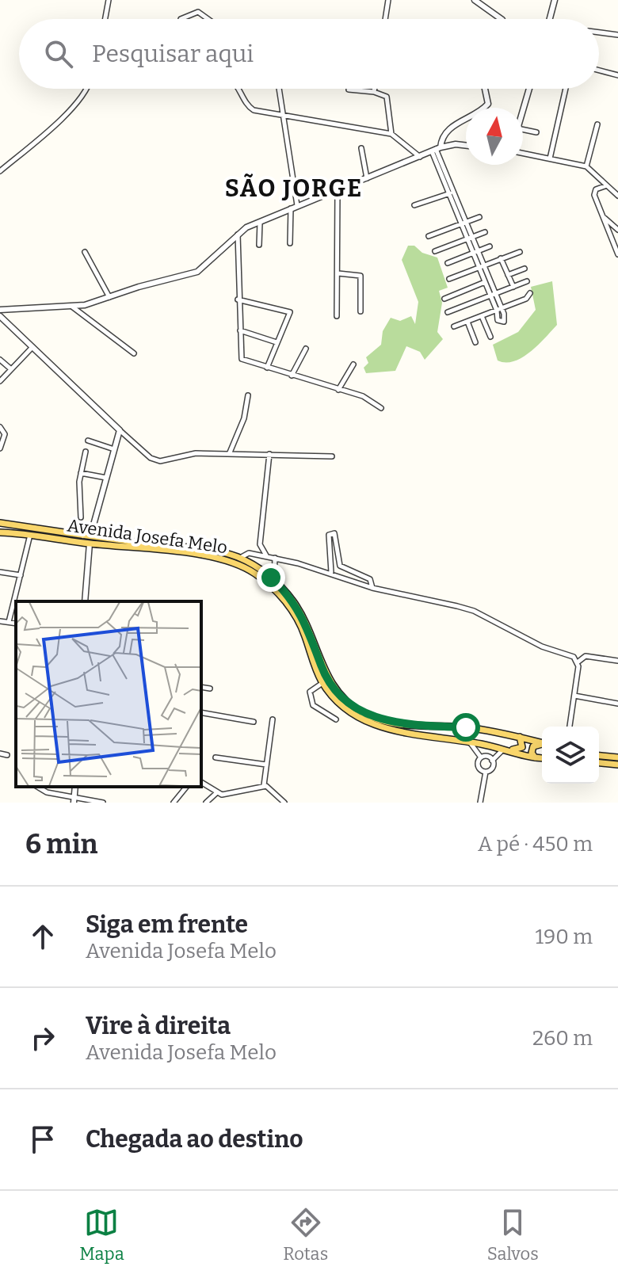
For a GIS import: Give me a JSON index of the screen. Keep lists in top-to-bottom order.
{
  "streets": {
    "main road": ["Avenida Josefa Melo"]
  },
  "districts": ["SÃO JORGE"],
  "north": "top",
  "page": {
    "search": "Pesquisar aqui",
    "heading": ["6 min", "A pé · 450 m"],
    "list": [
      ["Siga em frente", "Avenida Josefa Melo", "190 m"],
      ["Vire à direita", "Avenida Josefa Melo", "260 m"],
      "Chegada ao destino"
    ],
    "nav": ["Mapa", "Rotas", "Salvos"]
  }
}
